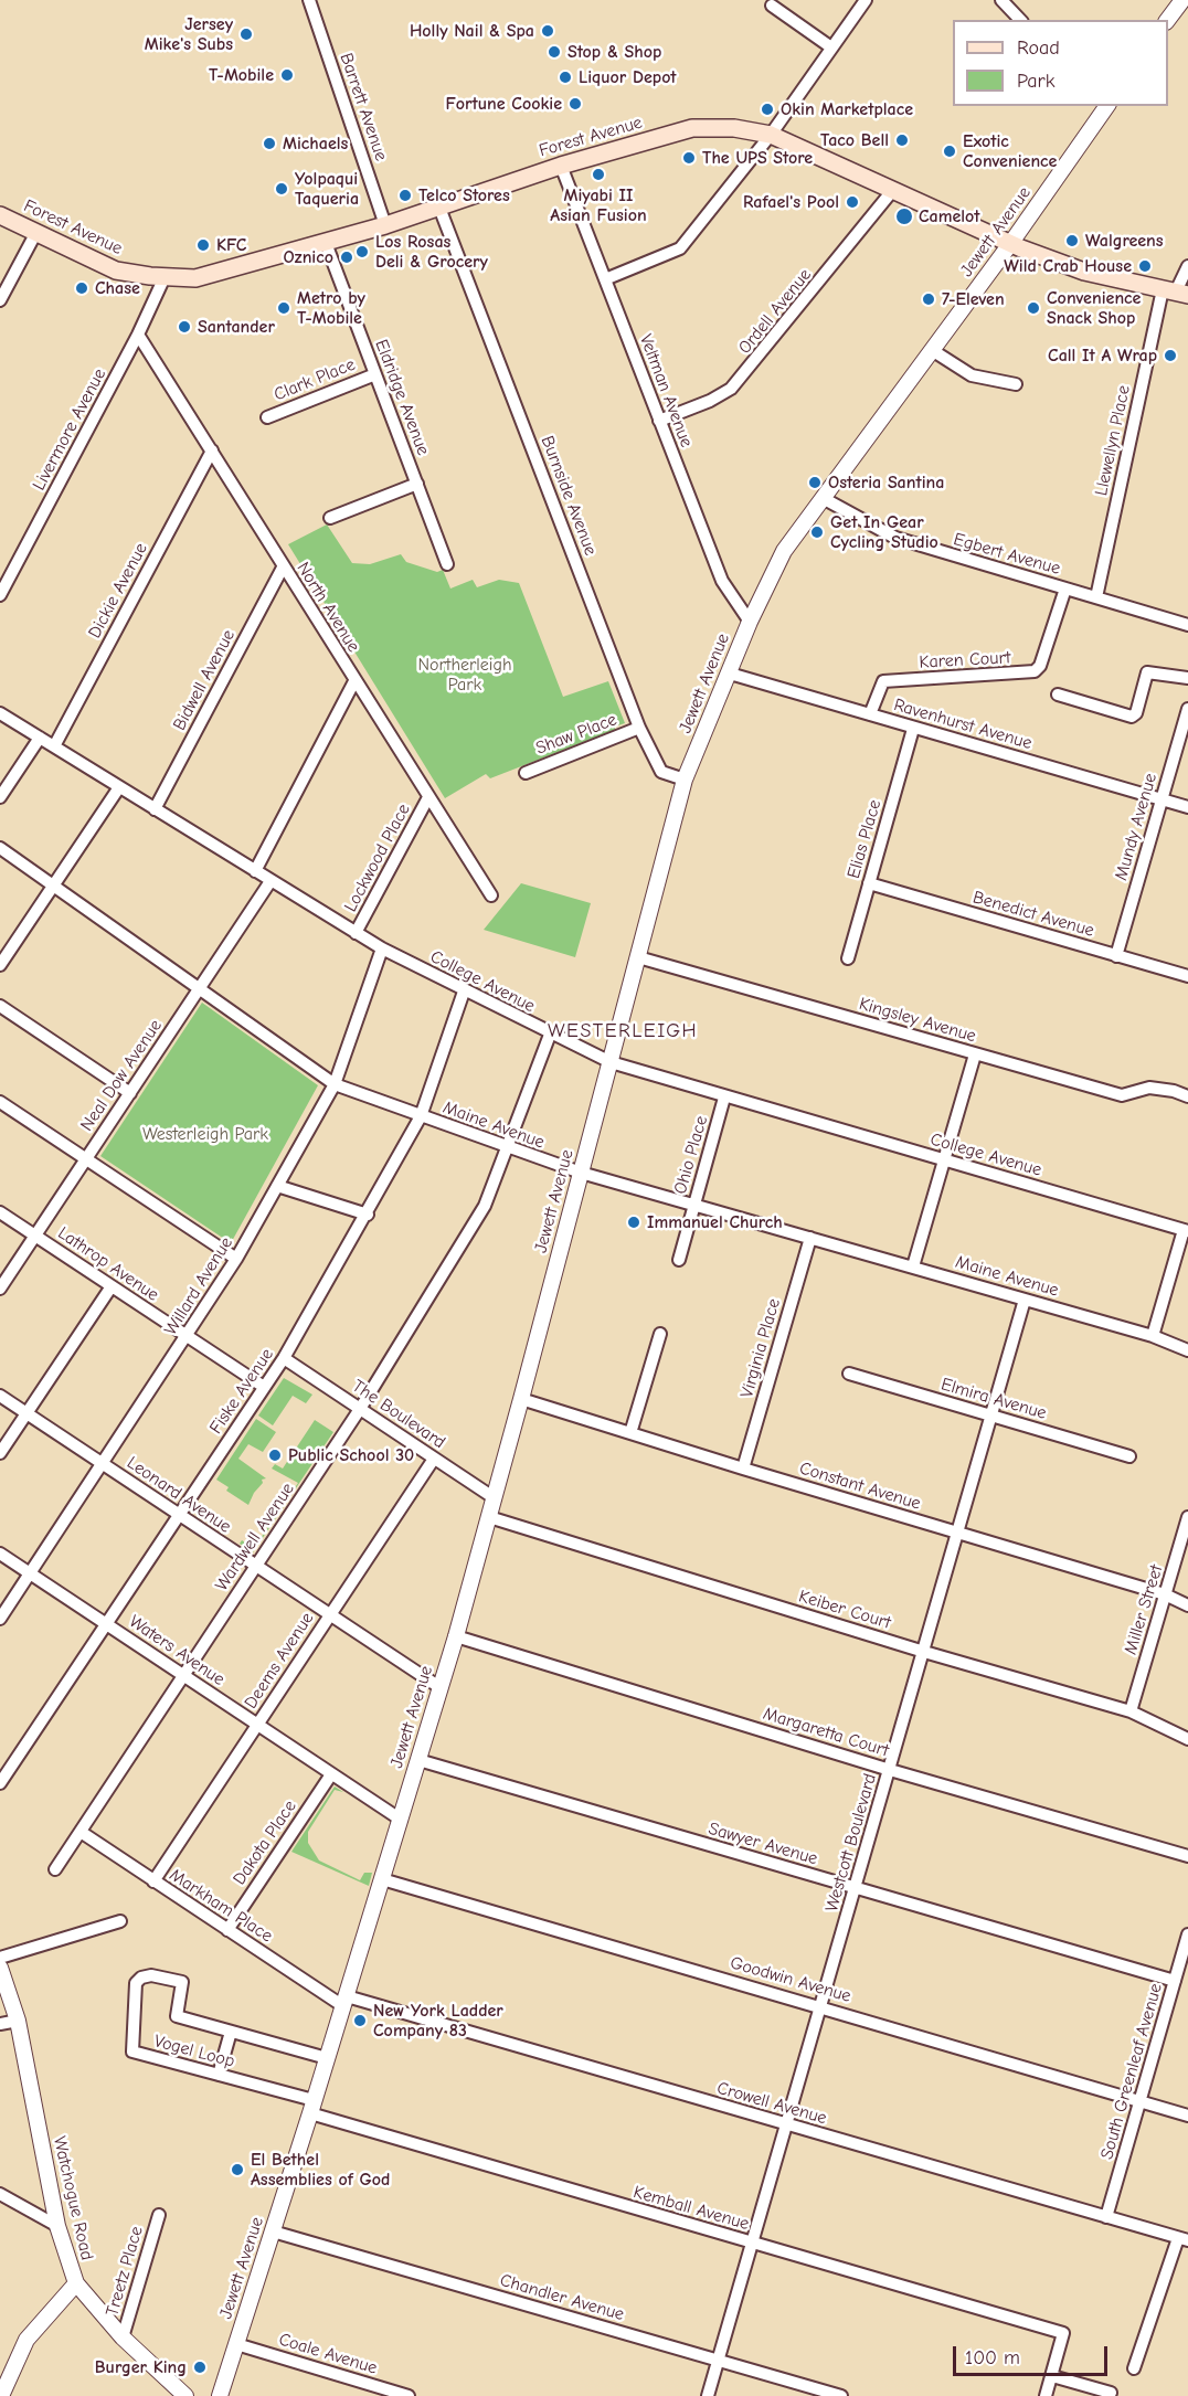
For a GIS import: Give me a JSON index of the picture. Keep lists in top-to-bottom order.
{
  "streets": {
    "main road": ["Forest Avenue"],
    "street": [
      "Barrett Avenue",
      "Jewett Avenue",
      "Ordell Avenue",
      "Clark Place",
      "Veltman Avenue",
      "Eldridge Avenue",
      "Livermore Avenue",
      "Llewellyn Place",
      "Burnside Avenue",
      "Egbert Avenue",
      "Dickie Avenue",
      "North Avenue",
      "Karen Court",
      "Bidwell Avenue",
      "Ravenhurst Avenue",
      "Shaw Place",
      "Mundy Avenue",
      "Elias Place",
      "Lockwood Place",
      "Benedict Avenue",
      "College Avenue",
      "Kingsley Avenue",
      "Neal Dow Avenue",
      "Maine Avenue",
      "Ohio Place",
      "Lathrop Avenue",
      "Willard Avenue",
      "Virginia Place",
      "Fiske Avenue",
      "Elmira Avenue",
      "The Boulevard",
      "Constant Avenue",
      "Leonard Avenue",
      "Wardwell Avenue",
      "Keiber Court",
      "Miller Street",
      "Waters Avenue",
      "Deems Avenue",
      "Margaretta Court",
      "Dakota Place",
      "Westcott Boulevard",
      "Sawyer Avenue",
      "Markham Place",
      "Goodwin Avenue",
      "Vogel Loop",
      "South Greenleaf Avenue",
      "Crowell Avenue",
      "Watchogue Road",
      "Kemball Avenue",
      "Treetz Place",
      "Chandler Avenue",
      "Coale Avenue"
    ]
  },
  "crossings": [
    ["Barrett Avenue", "Forest Avenue"],
    ["Forest Avenue", "Jewett Avenue"],
    ["Forest Avenue", "Ordell Avenue"],
    ["Forest Avenue", "Veltman Avenue"],
    ["Forest Avenue", "Eldridge Avenue"],
    ["Forest Avenue", "Livermore Avenue"],
    ["Forest Avenue", "Llewellyn Place"],
    ["Forest Avenue", "Burnside Avenue"],
    ["Jewett Avenue", "Veltman Avenue"],
    ["Jewett Avenue", "Burnside Avenue"],
    ["Jewett Avenue", "Egbert Avenue"],
    ["Jewett Avenue", "Ravenhurst Avenue"],
    ["Jewett Avenue", "College Avenue"],
    ["Jewett Avenue", "Kingsley Avenue"],
    ["Jewett Avenue", "Maine Avenue"],
    ["Jewett Avenue", "The Boulevard"],
    ["Jewett Avenue", "Constant Avenue"],
    ["Jewett Avenue", "Leonard Avenue"],
    ["Jewett Avenue", "Keiber Court"],
    ["Jewett Avenue", "Waters Avenue"],
    ["Jewett Avenue", "Margaretta Court"],
    ["Jewett Avenue", "Sawyer Avenue"],
    ["Jewett Avenue", "Markham Place"],
    ["Jewett Avenue", "Goodwin Avenue"],
    ["Jewett Avenue", "Vogel Loop"],
    ["Jewett Avenue", "Crowell Avenue"],
    ["Jewett Avenue", "Kemball Avenue"],
    ["Jewett Avenue", "Chandler Avenue"],
    ["Jewett Avenue", "Coale Avenue"],
    ["Ordell Avenue", "Veltman Avenue"],
    ["Clark Place", "Eldridge Avenue"],
    ["Livermore Avenue", "North Avenue"],
    ["Llewellyn Place", "Egbert Avenue"],
    ["Burnside Avenue", "Shaw Place"],
    ["Egbert Avenue", "Karen Court"],
    ["Dickie Avenue", "North Avenue"],
    ["Dickie Avenue", "College Avenue"],
    ["North Avenue", "Bidwell Avenue"],
    ["North Avenue", "Lockwood Place"],
    ["Karen Court", "Ravenhurst Avenue"],
    ["Bidwell Avenue", "College Avenue"],
    ["Ravenhurst Avenue", "Mundy Avenue"],
    ["Ravenhurst Avenue", "Elias Place"],
    ["Mundy Avenue", "Benedict Avenue"],
    ["Elias Place", "Benedict Avenue"],
    ["Lockwood Place", "College Avenue"],
    ["College Avenue", "Neal Dow Avenue"],
    ["College Avenue", "Ohio Place"],
    ["College Avenue", "Willard Avenue"],
    ["College Avenue", "Fiske Avenue"],
    ["College Avenue", "Wardwell Avenue"],
    ["Neal Dow Avenue", "Maine Avenue"],
    ["Neal Dow Avenue", "Lathrop Avenue"],
    ["Maine Avenue", "Ohio Place"],
    ["Maine Avenue", "Willard Avenue"],
    ["Maine Avenue", "Virginia Place"],
    ["Maine Avenue", "Fiske Avenue"],
    ["Maine Avenue", "Wardwell Avenue"],
    ["Maine Avenue", "Westcott Boulevard"],
    ["Lathrop Avenue", "Willard Avenue"],
    ["Lathrop Avenue", "Fiske Avenue"],
    ["Willard Avenue", "Leonard Avenue"],
    ["Willard Avenue", "Waters Avenue"],
    ["Virginia Place", "Constant Avenue"],
    ["Fiske Avenue", "The Boulevard"],
    ["Fiske Avenue", "Leonard Avenue"],
    ["Fiske Avenue", "Waters Avenue"],
    ["Elmira Avenue", "Westcott Boulevard"],
    ["The Boulevard", "Wardwell Avenue"],
    ["The Boulevard", "Deems Avenue"],
    ["Constant Avenue", "Miller Street"],
    ["Constant Avenue", "Westcott Boulevard"],
    ["Leonard Avenue", "Wardwell Avenue"],
    ["Leonard Avenue", "Deems Avenue"],
    ["Wardwell Avenue", "Waters Avenue"],
    ["Wardwell Avenue", "Markham Place"],
    ["Keiber Court", "Miller Street"],
    ["Keiber Court", "Westcott Boulevard"],
    ["Waters Avenue", "Deems Avenue"],
    ["Waters Avenue", "Dakota Place"],
    ["Deems Avenue", "Markham Place"],
    ["Margaretta Court", "Westcott Boulevard"],
    ["Dakota Place", "Markham Place"],
    ["Westcott Boulevard", "Sawyer Avenue"],
    ["Westcott Boulevard", "Goodwin Avenue"],
    ["Westcott Boulevard", "Crowell Avenue"],
    ["Westcott Boulevard", "Kemball Avenue"],
    ["Westcott Boulevard", "Chandler Avenue"],
    ["Sawyer Avenue", "South Greenleaf Avenue"],
    ["Markham Place", "Crowell Avenue"],
    ["Goodwin Avenue", "South Greenleaf Avenue"],
    ["Vogel Loop", "Kemball Avenue"],
    ["South Greenleaf Avenue", "Crowell Avenue"],
    ["Watchogue Road", "Treetz Place"]
  ],
  "districts": ["WESTERLEIGH"],
  "parks": ["Northerleigh Park", "Westerleigh Park"],
  "places": [
    "Holly Nail & Spa",
    "Jersey Mike's Subs",
    "Stop & Shop",
    "T-Mobile",
    "Liquor Depot",
    "Fortune Cookie",
    "Okin Marketplace",
    "Taco Bell",
    "Michaels",
    "Exotic Convenience",
    "The UPS Store",
    "Miyabi II Asian Fusion",
    "Yolpaqui Taqueria",
    "Telco Stores",
    "Rafael's Pool",
    "Camelot",
    "Walgreens",
    "KFC",
    "Los Rosas Deli & Grocery",
    "Oznico",
    "Wild Crab House",
    "Chase",
    "7-Eleven",
    "Metro by T-Mobile",
    "Convenience Snack Shop",
    "Santander",
    "Call It A Wrap",
    "Osteria Santina",
    "Get In Gear Cycling Studio",
    "Immanuel Church",
    "Public School 30",
    "New York Ladder Company 83",
    "El Bethel Assemblies of God",
    "Burger King"
  ],
  "legend": ["Road", "Park"],
  "scale_bar": "100 m"
}
